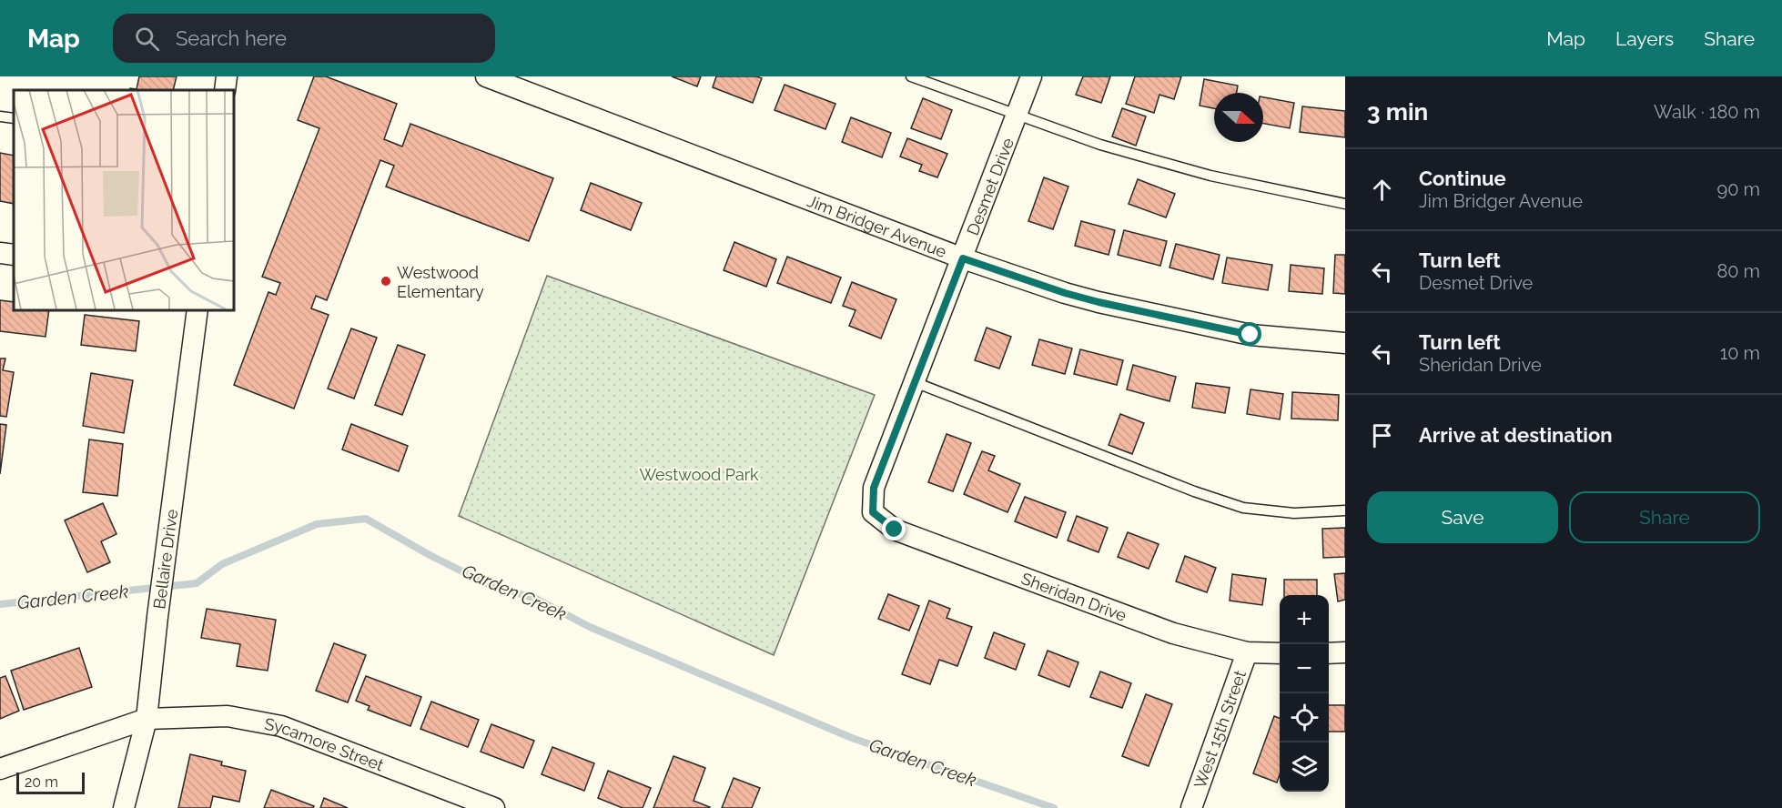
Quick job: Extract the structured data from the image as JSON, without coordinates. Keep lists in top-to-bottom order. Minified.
{"streets":{"street":["Desmet Drive","Jim Bridger Avenue","Bellaire Drive","Sheridan Drive","West 15th Street","Sycamore Street"]},"crossings":[["Desmet Drive","Jim Bridger Avenue"],["Desmet Drive","Sheridan Drive"],["Bellaire Drive","Sycamore Street"],["Sheridan Drive","West 15th Street"]],"water":["Garden Creek"],"parks":["Westwood Park"],"places":["Westwood Elementary"],"scale_bar":"20 m","north":"right","page":{"header":"Map","search":"Search here","nav":["Map","Layers","Share"],"heading":["3 min","Walk · 180 m"],"list":[["Continue","Jim Bridger Avenue","90 m"],["Turn left","Desmet Drive","80 m"],["Turn left","Sheridan Drive","10 m"],"Arrive at destination"],"buttons":["Save","Share"],"map_buttons":["+","−"],"scale":"20 m"}}
